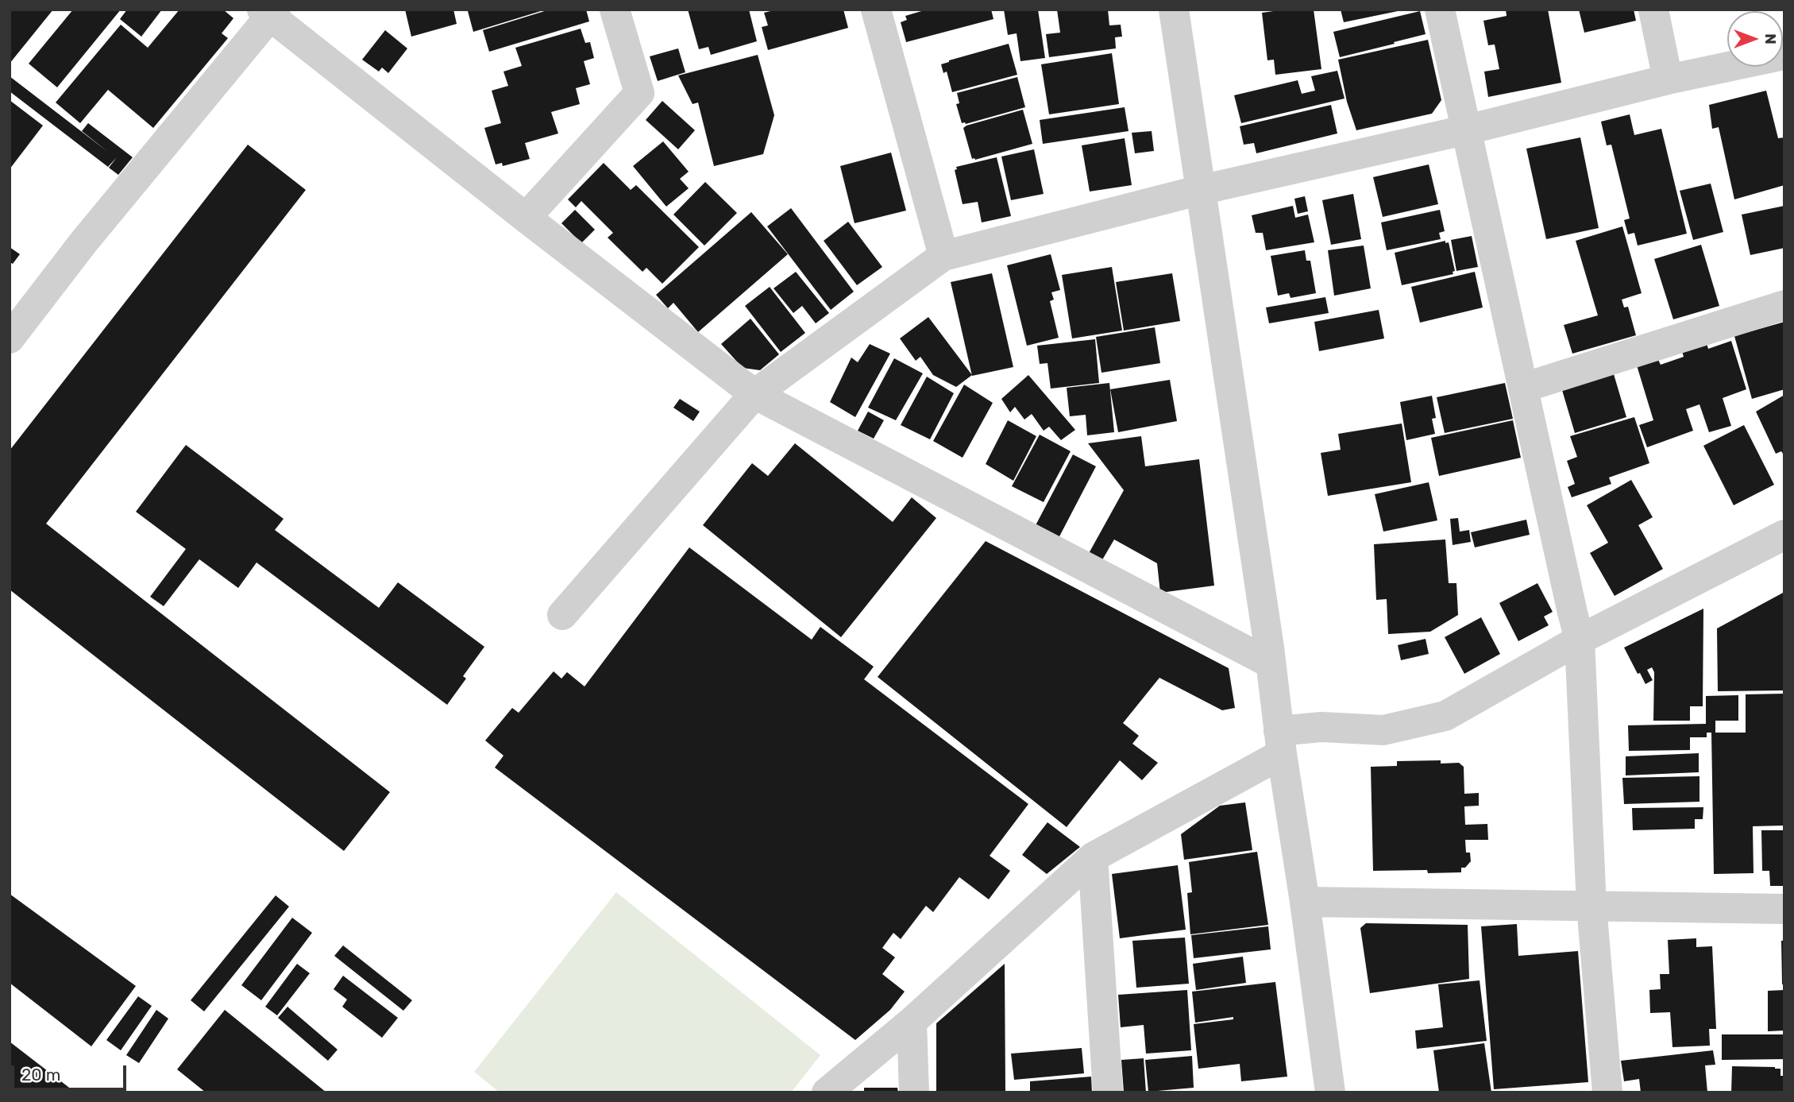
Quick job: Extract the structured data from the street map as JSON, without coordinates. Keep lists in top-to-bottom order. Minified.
{"scale_bar":"20 m","north":"right"}
